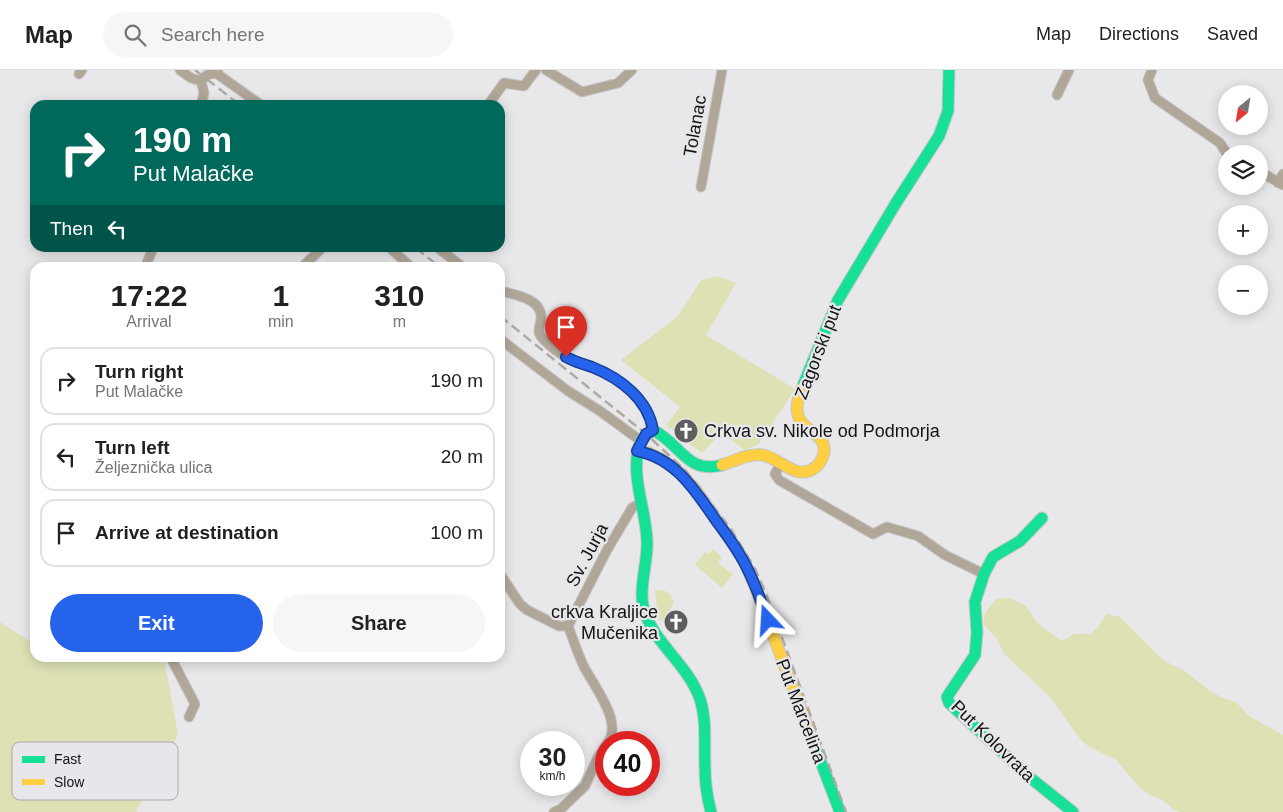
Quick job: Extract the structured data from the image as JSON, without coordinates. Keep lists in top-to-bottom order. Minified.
{"streets":{"main road":["Zagorski put","Put Marcelina","Put Kolovrata"],"street":["Tolanac","Sv. Jurja"]},"places":{"church":["Crkva sv. Nikole od Podmorja","crkva Kraljice Mučenika"]},"legend":["Fast","Slow"],"north":"bottom left","page":{"header":"Map","search":"Search here","nav":["Map","Directions","Saved"],"map_buttons":["+","−"],"turn":["190 m","Put Malačke"],"then":"Then","eta":["17:22","Arrival","1","min","310","m"],"list":[{"name":"Turn right","note":"Put Malačke","value":"190 m"},{"name":"Turn left","note":"Željeznička ulica","value":"20 m"},{"name":"Arrive at destination","value":"100 m"}],"buttons":["Exit","Share"],"speed":"30 km/h","limit":"40"}}
